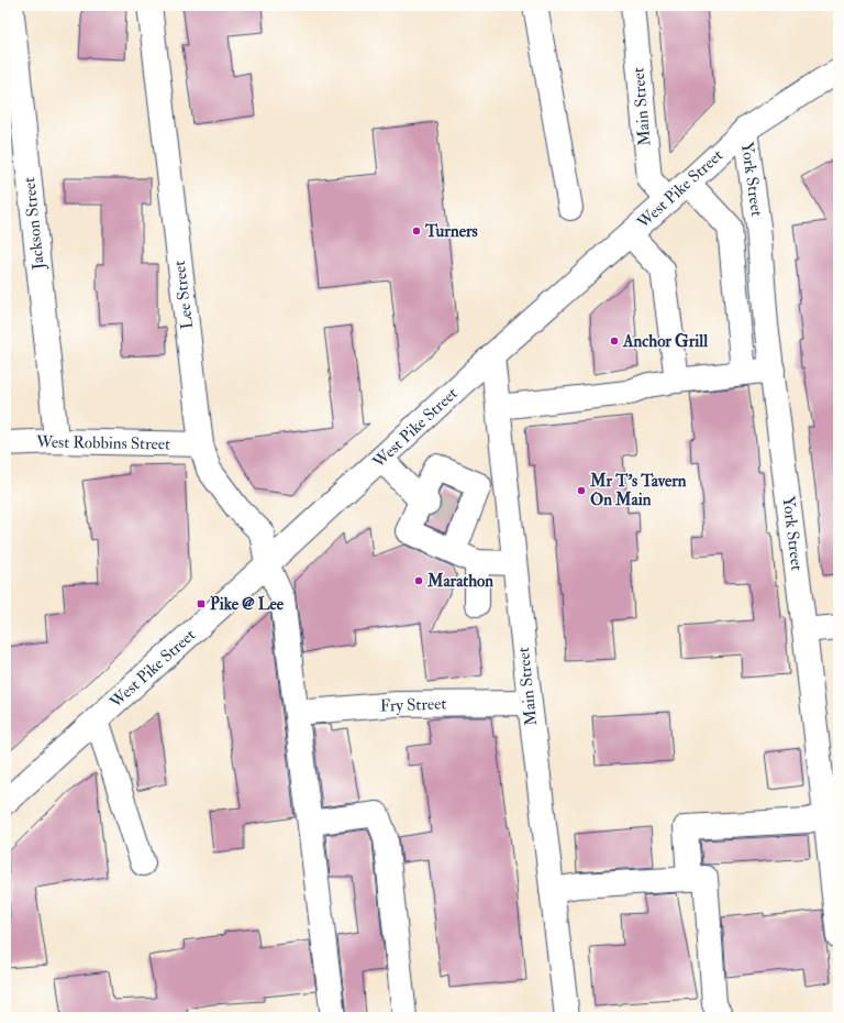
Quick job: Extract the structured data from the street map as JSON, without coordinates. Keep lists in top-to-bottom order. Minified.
{"streets":{"street":["Main Street","York Street","West Pike Street","Jackson Street","Lee Street","West Robbins Street","Fry Street"]},"crossings":[["Main Street","West Pike Street"],["Main Street","Fry Street"],["York Street","West Pike Street"],["West Pike Street","Lee Street"],["Jackson Street","West Robbins Street"],["Lee Street","West Robbins Street"],["Lee Street","Fry Street"]],"places":{"other":["Turners","Anchor Grill","Mr T's Tavern On Main","Marathon"],"transit":["Pike @ Lee"]}}
